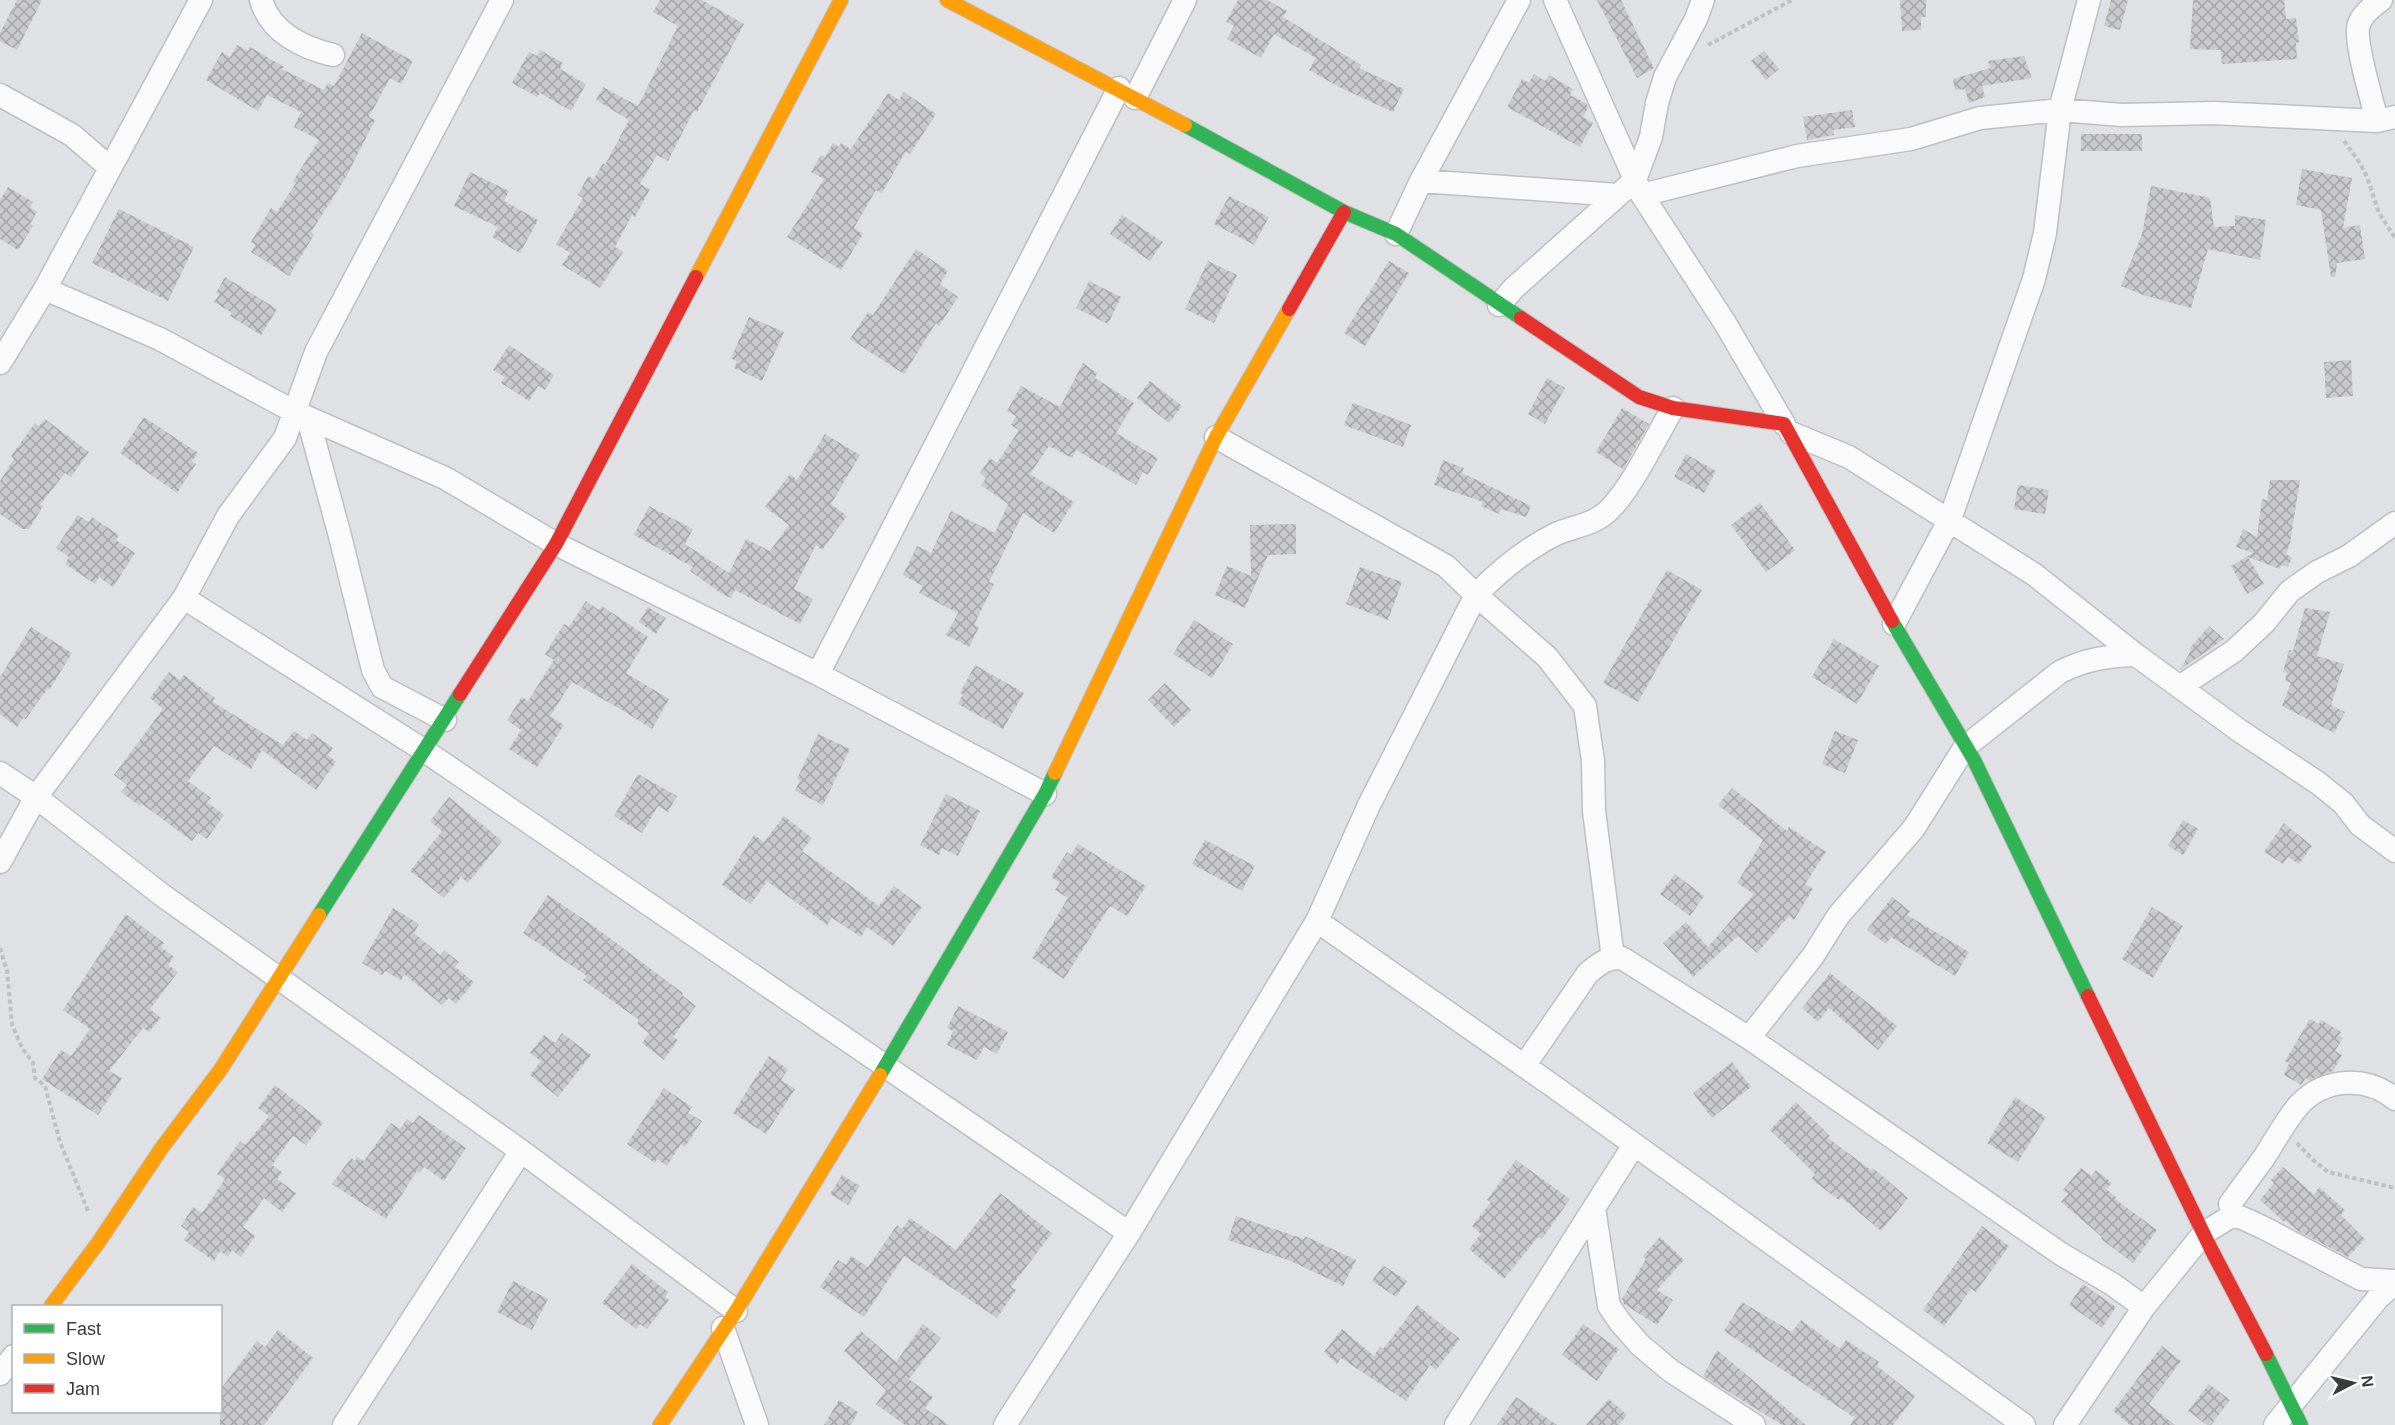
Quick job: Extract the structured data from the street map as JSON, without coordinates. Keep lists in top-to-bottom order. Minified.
{"legend":["Fast","Slow","Jam"],"north":"right"}
